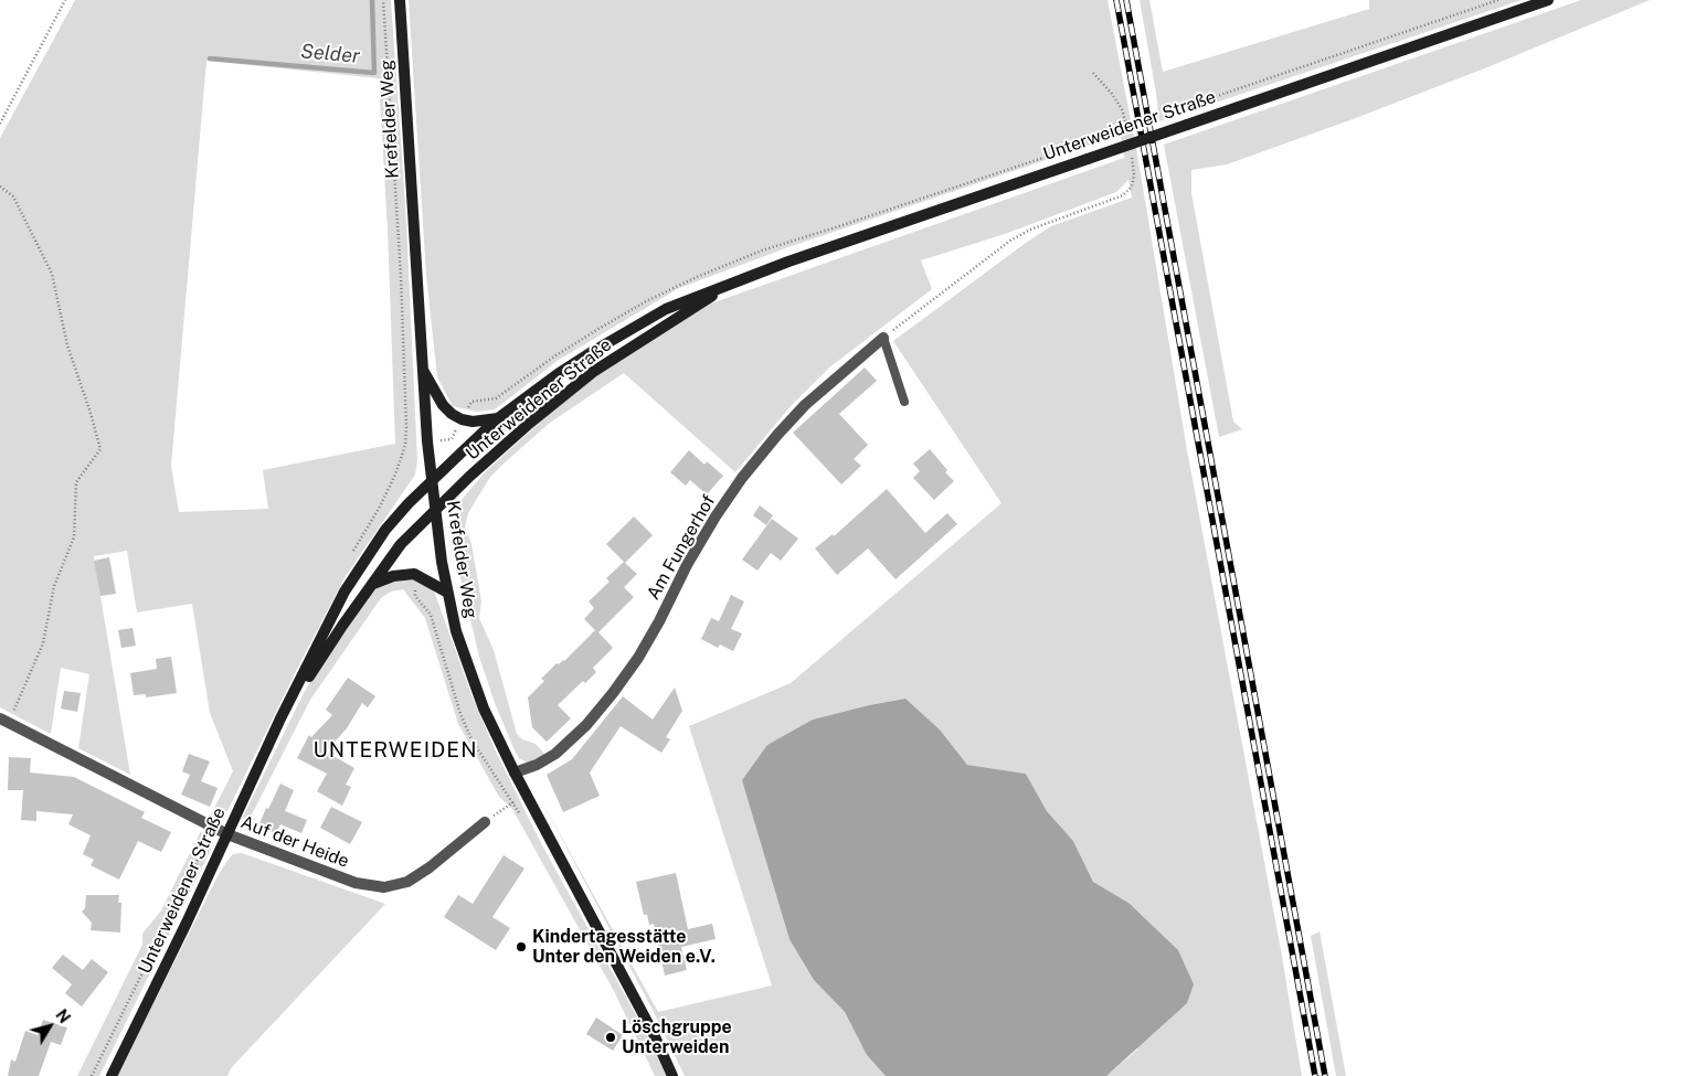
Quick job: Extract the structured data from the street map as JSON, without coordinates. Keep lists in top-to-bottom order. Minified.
{"streets":{"street":["Krefelder Weg","Unterweidener Straße","Am Fungerhof","Auf der Heide"]},"crossings":[["Krefelder Weg","Unterweidener Straße"],["Krefelder Weg","Am Fungerhof"],["Unterweidener Straße","Auf der Heide"]],"districts":["UNTERWEIDEN"],"water":["Selder"],"places":["Kindertagesstätte Unter den Weiden e.V.","Löschgruppe Unterweiden"],"north":"top right"}
